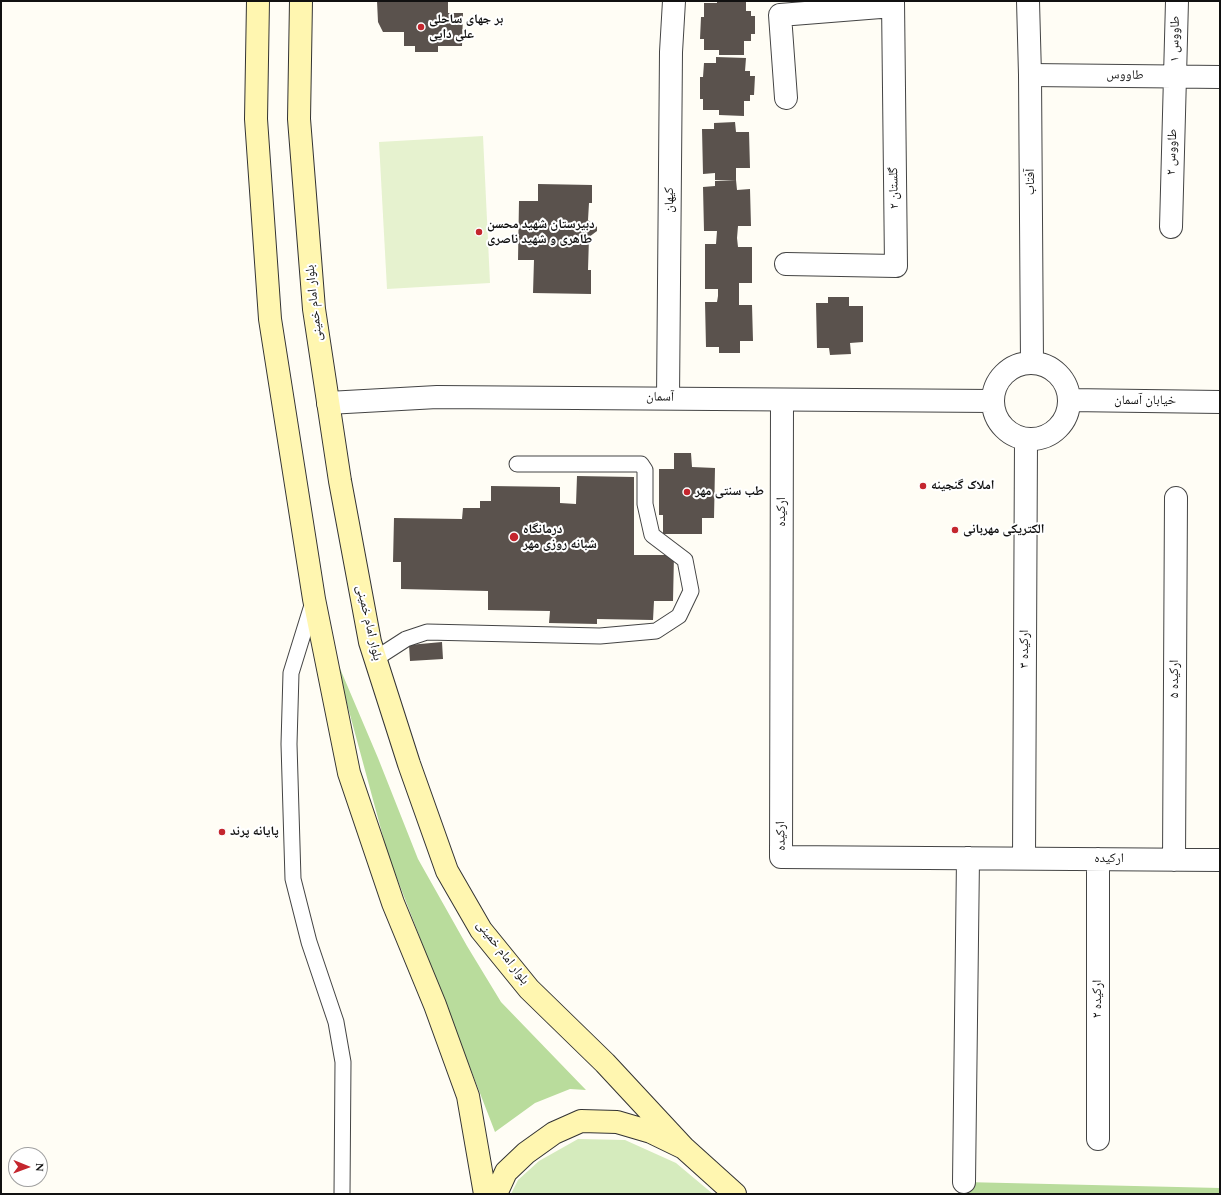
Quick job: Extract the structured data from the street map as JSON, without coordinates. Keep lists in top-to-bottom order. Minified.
{"streets":{"main road":["بلوار امام خمینی"],"street":["طاووس ۱","طاووس","طاووس ۲","آفتاب","گلستان ۲","کیهان","آسمان","خیابان آسمان","ارکیده","ارکیده ۳","ارکیده ۵","ارکیده ۲"]},"crossings":[["طاووس ۱","طاووس"],["طاووس ۱","طاووس ۲"],["طاووس","طاووس ۲"],["طاووس","آفتاب"],["آفتاب","آسمان"],["آفتاب","خیابان آسمان"],["آفتاب","ارکیده ۳"],["کیهان","آسمان"],["بلوار امام خمینی","آسمان"],["آسمان","خیابان آسمان"],["آسمان","ارکیده"],["آسمان","ارکیده ۳"],["خیابان آسمان","ارکیده ۳"],["ارکیده","ارکیده ۳"],["ارکیده","ارکیده ۵"],["ارکیده","ارکیده ۲"]],"places":["بر جهای ساحلی علی دایی","دبیرستان شهید محسن طاهری و شهید ناصری","املاک گنجینه","طب سنتی مهر","الکتریکی مهربانی","درمانگاه شبانه روزی مهر","پایانه پرند"],"north":"right"}
